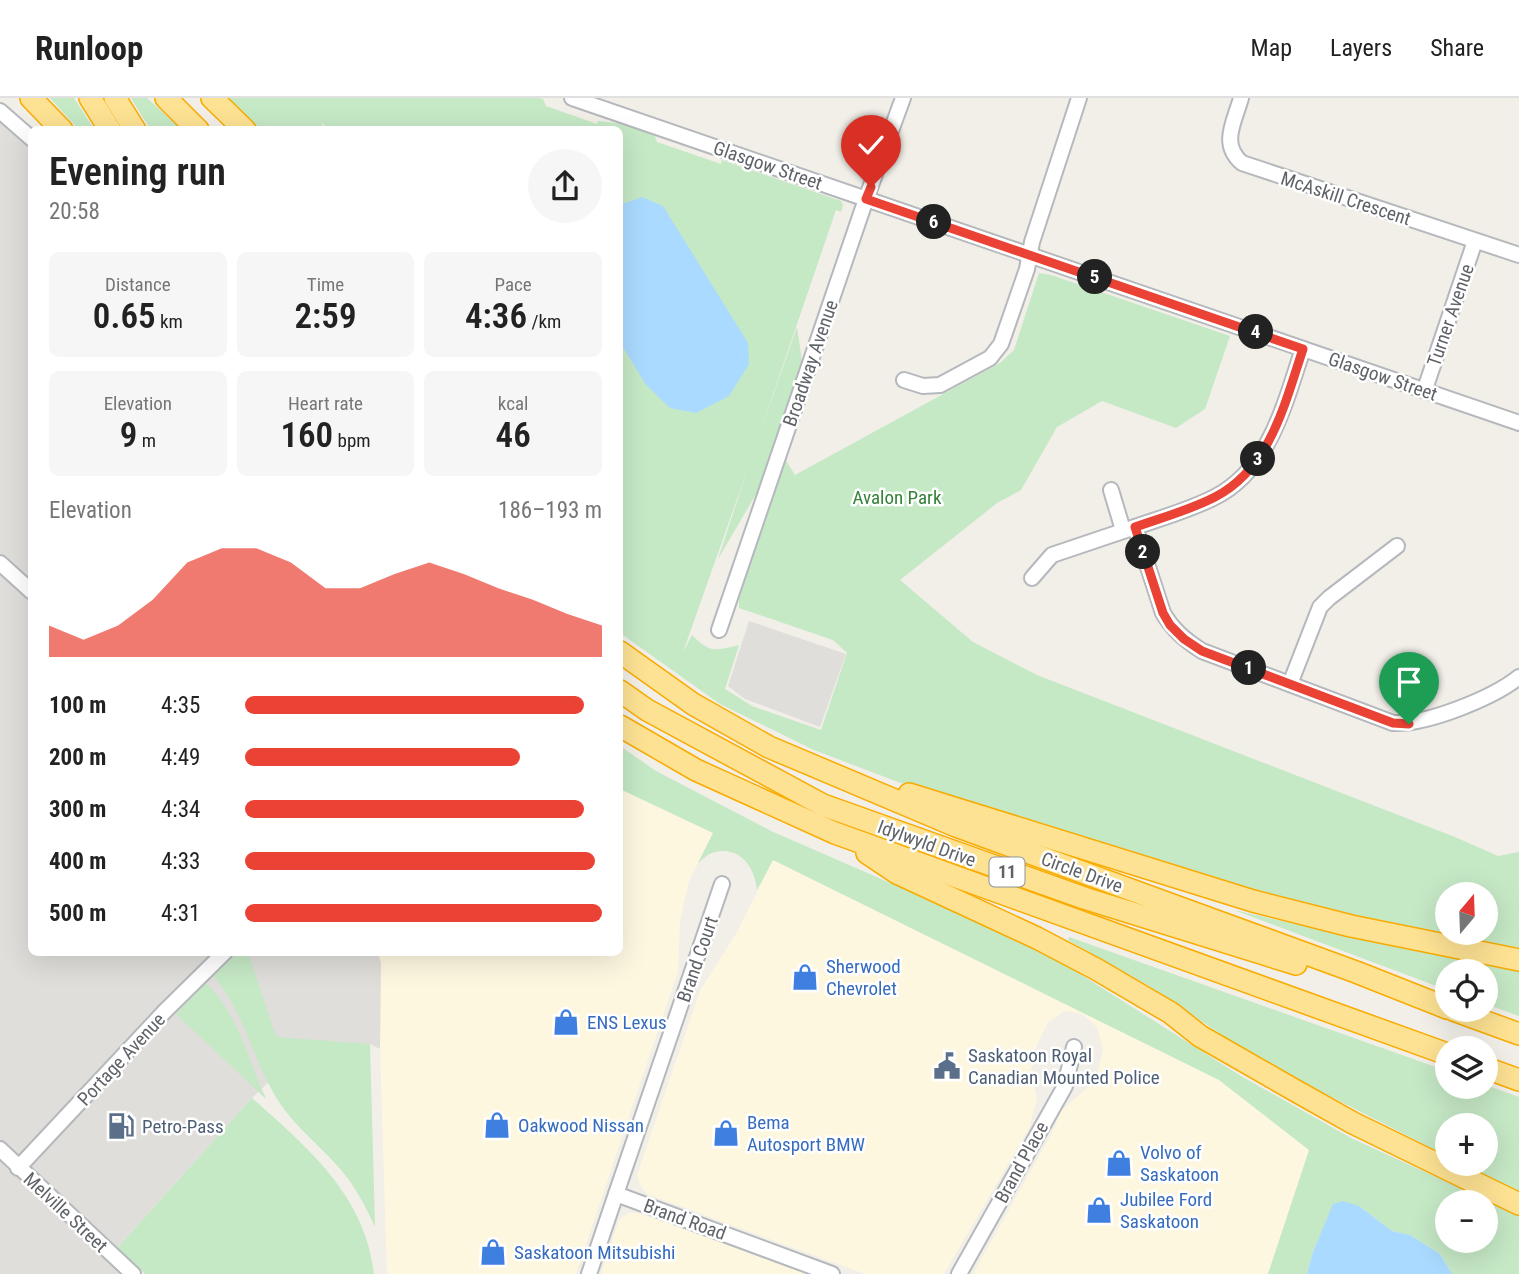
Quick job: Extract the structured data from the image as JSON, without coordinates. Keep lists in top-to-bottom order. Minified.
{"streets":{"highway":["Idylwyld Drive","11","Circle Drive"],"street":["Glasgow Street","McAskill Crescent","Turner Avenue","Broadway Avenue","Brand Court","Portage Avenue","Brand Place","Melville Street","Brand Road"]},"crossings":[["Glasgow Street","Turner Avenue"],["Glasgow Street","Broadway Avenue"],["McAskill Crescent","Turner Avenue"],["Idylwyld Drive","Circle Drive"],["Brand Court","Brand Road"],["Portage Avenue","Melville Street"]],"parks":["Avalon Park"],"places":{"shop":["Sherwood Chevrolet","ENS Lexus","Oakwood Nissan","Bema Autosport BMW","Volvo of Saskatoon","Jubilee Ford Saskatoon","Saskatoon Mitsubishi"],"public building":["Saskatoon Royal Canadian Mounted Police"],"fuel station":["Petro-Pass"]},"north":"top","page":{"header":"Runloop","nav":["Map","Layers","Share"],"heading":["Evening run","20:58"],"pins":["6","5","4","3","2","1"],"stats":[["Distance","0.65 km"],["Time","2:59"],["Pace","4:36 /km"],["Elevation","9 m"],["Heart rate","160 bpm"],["kcal","46"]],"chart":["Elevation","186–193 m"],"list":[{"name":"100 m","note":"4:35"},{"name":"200 m","note":"4:49"},{"name":"300 m","note":"4:34"},{"name":"400 m","note":"4:33"},{"name":"500 m","note":"4:31"}],"map_buttons":["+","−"]}}
